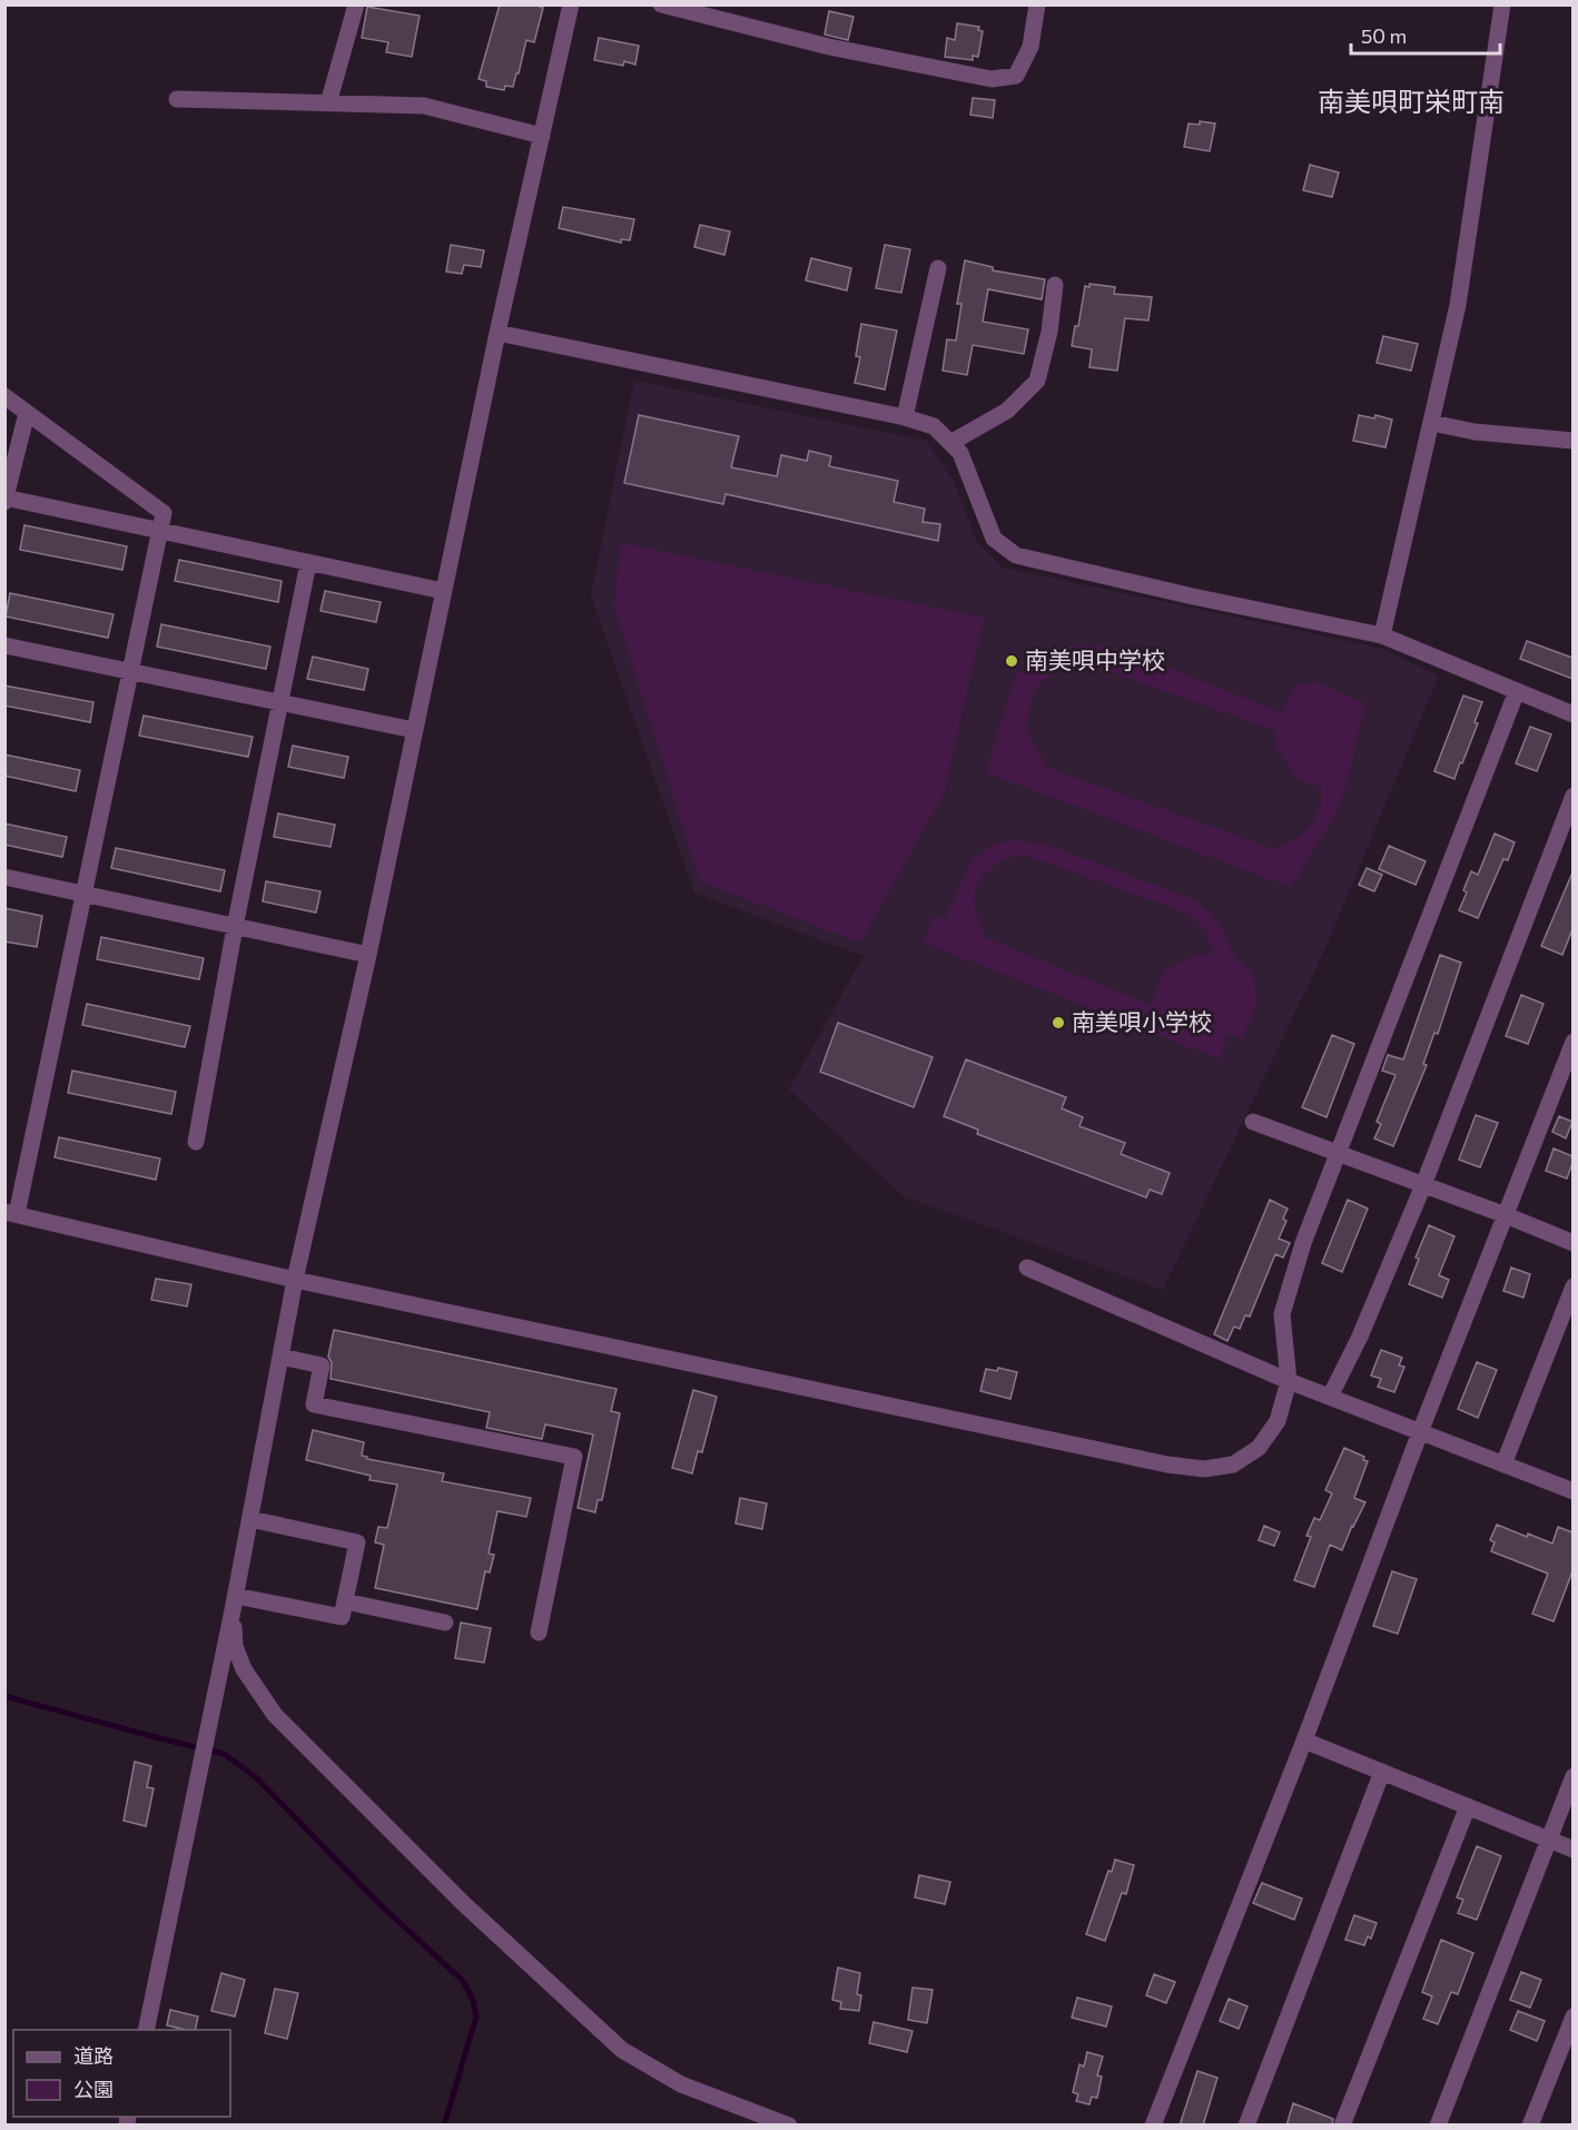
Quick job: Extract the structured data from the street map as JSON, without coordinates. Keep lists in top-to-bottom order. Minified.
{"districts":["南美唄町栄町南"],"places":["南美唄中学校","南美唄小学校"],"legend":["道路","公園"],"scale_bar":"50 m"}
